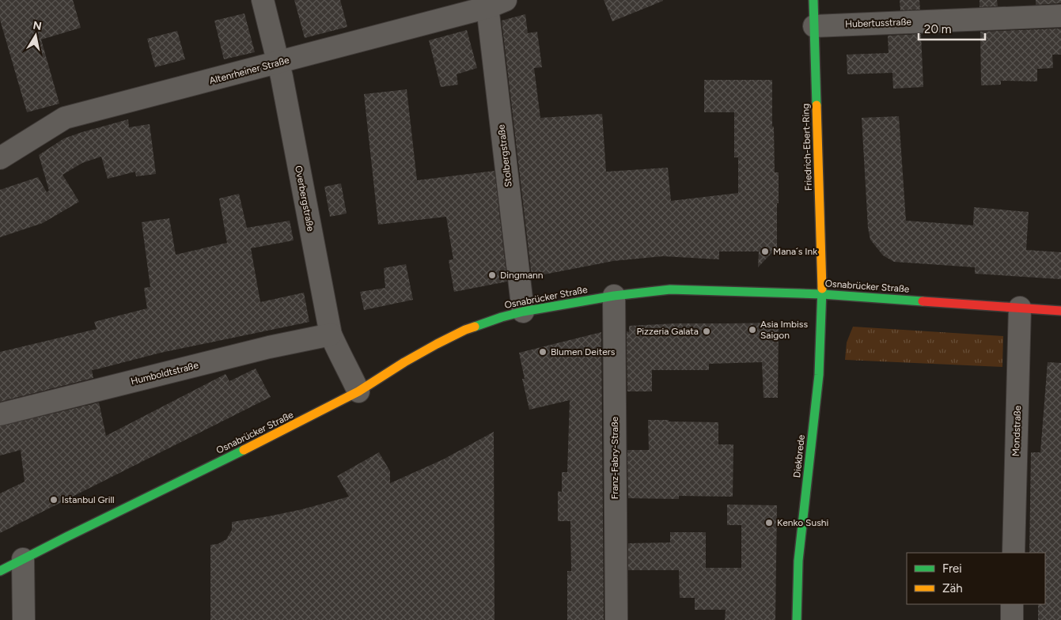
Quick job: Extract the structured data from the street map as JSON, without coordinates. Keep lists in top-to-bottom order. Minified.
{"streets":{"main road":["Friedrich-Ebert-Ring","Osnabrücker Straße","Diekbrede"],"street":["Hubertusstraße","Altenrheiner Straße","Stolbergstraße","Overbergstraße","Humboldtstraße","Mondstraße","Franz-Fabry-Straße"]},"crossings":[["Hubertusstraße","Friedrich-Ebert-Ring"],["Altenrheiner Straße","Stolbergstraße"],["Altenrheiner Straße","Overbergstraße"],["Friedrich-Ebert-Ring","Osnabrücker Straße"],["Friedrich-Ebert-Ring","Diekbrede"],["Stolbergstraße","Osnabrücker Straße"],["Overbergstraße","Osnabrücker Straße"],["Overbergstraße","Humboldtstraße"],["Osnabrücker Straße","Mondstraße"],["Osnabrücker Straße","Diekbrede"],["Osnabrücker Straße","Franz-Fabry-Straße"]],"places":["Mana´s Ink","Dingmann","Asia Imbiss Saigon","Pizzeria Galata","Blumen Deiters","Istanbul Grill","Kenko Sushi"],"legend":["Frei","Zäh"],"scale_bar":"20 m","north":"top"}
